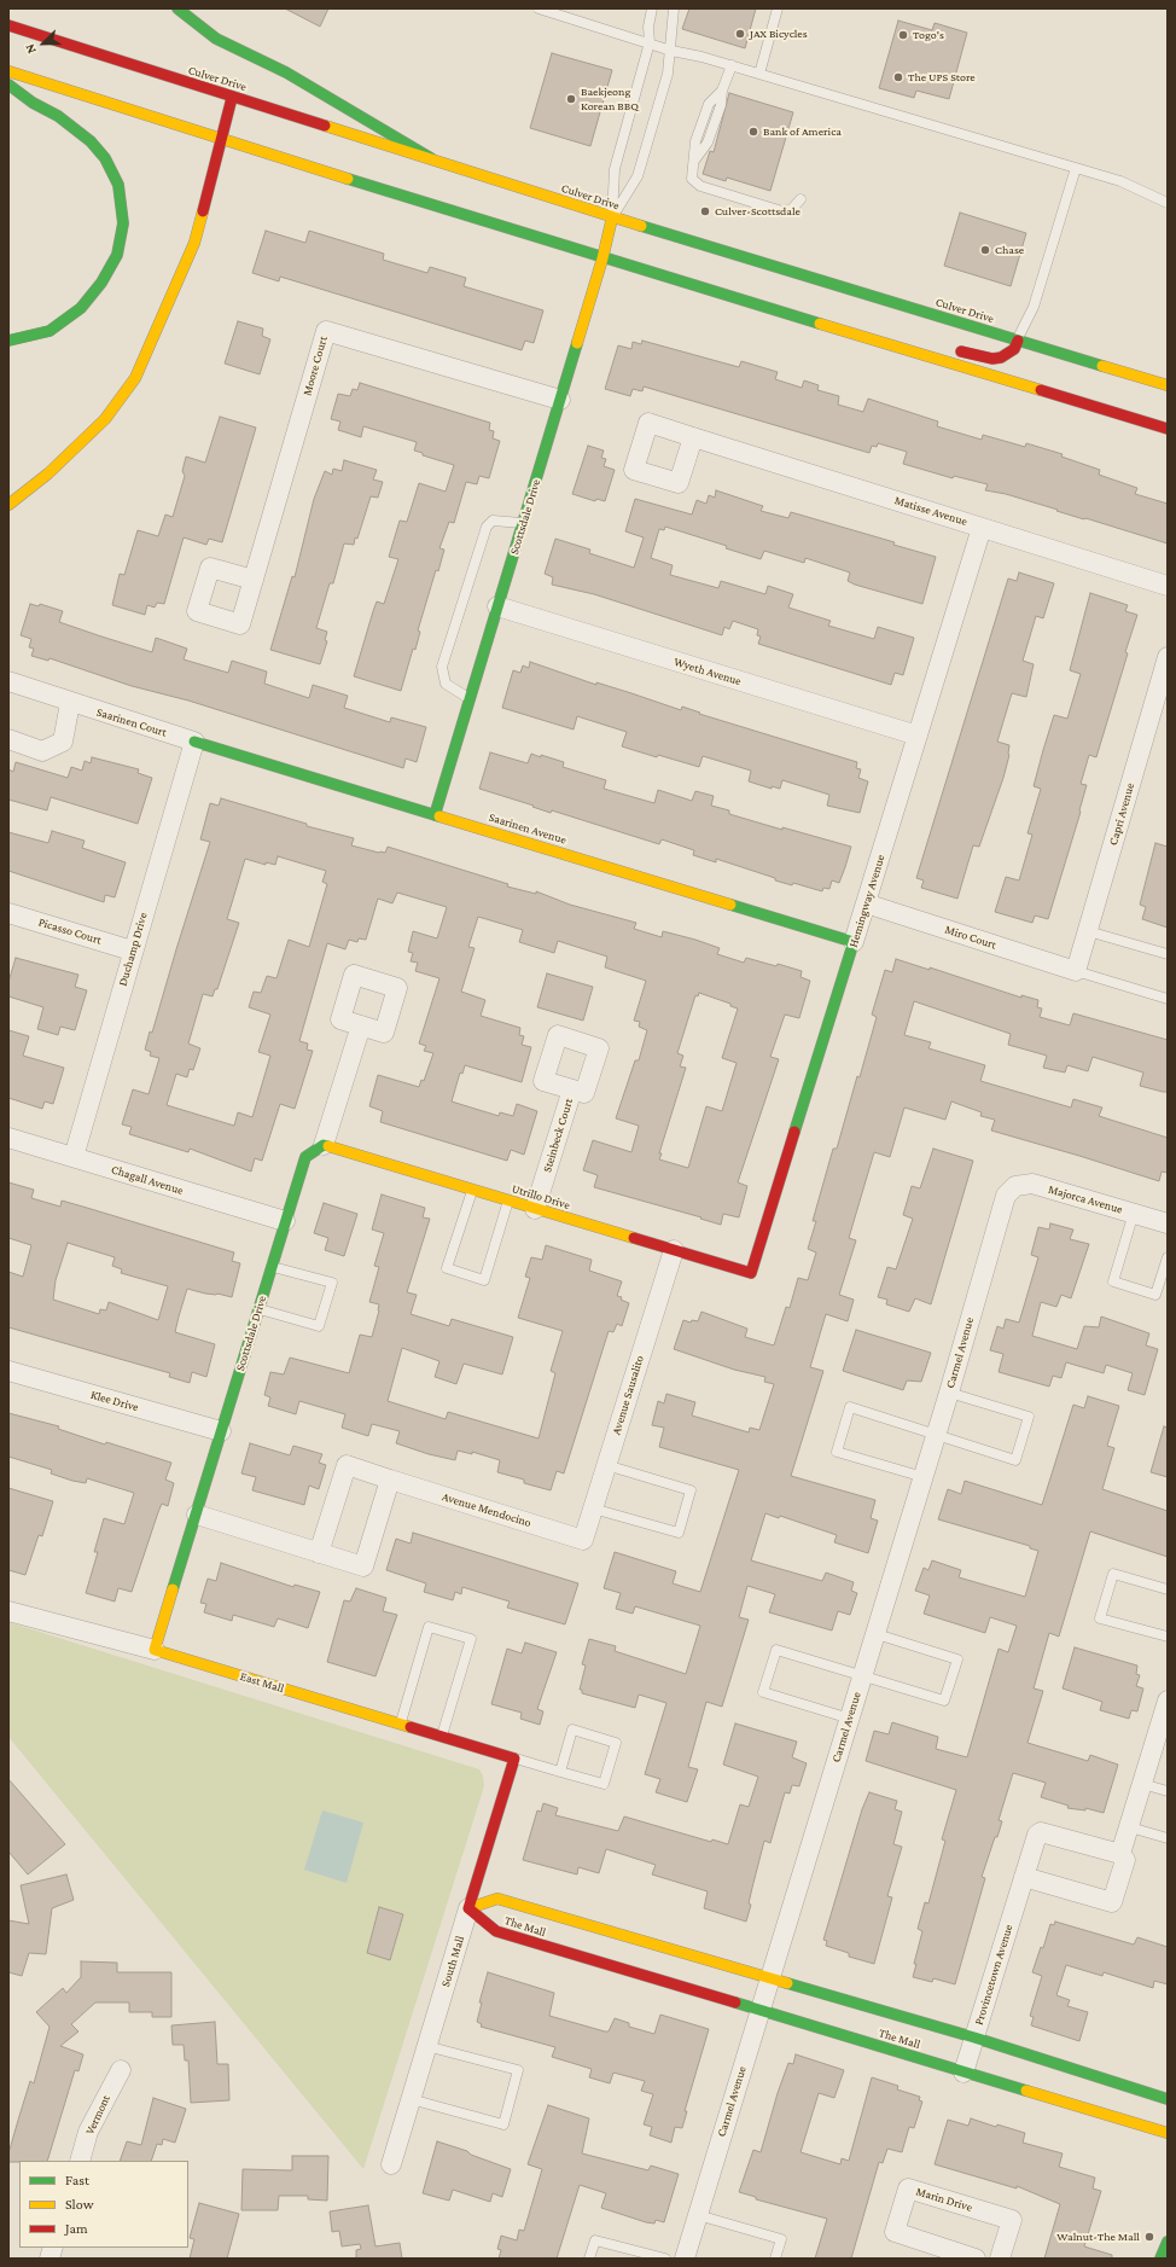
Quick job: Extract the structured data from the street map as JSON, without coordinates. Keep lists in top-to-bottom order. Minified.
{"streets":{"main road":["Culver Drive","Scottsdale Drive","Saarinen Avenue","Hemingway Avenue","Utrillo Drive","East Mall","The Mall","South Mall"],"street":["Moore Court","Matisse Avenue","Wyeth Avenue","Saarinen Court","Capri Avenue","Picasso Court","Miro Court","Duchamp Drive","Steinbeck Court","Chagall Avenue","Majorca Avenue","Carmel Avenue","Avenue Sausalito","Klee Drive","Avenue Mendocino","Provincetown Avenue","Vermont","Marin Drive"]},"crossings":[["Culver Drive","Scottsdale Drive"],["Moore Court","Scottsdale Drive"],["Matisse Avenue","Hemingway Avenue"],["Scottsdale Drive","Wyeth Avenue"],["Scottsdale Drive","Saarinen Avenue"],["Scottsdale Drive","Chagall Avenue"],["Scottsdale Drive","Utrillo Drive"],["Scottsdale Drive","Klee Drive"],["Scottsdale Drive","East Mall"],["Wyeth Avenue","Hemingway Avenue"],["Saarinen Court","Saarinen Avenue"],["Saarinen Court","Duchamp Drive"],["Capri Avenue","Miro Court"],["Saarinen Avenue","Hemingway Avenue"],["Saarinen Avenue","Duchamp Drive"],["Hemingway Avenue","Miro Court"],["Hemingway Avenue","Utrillo Drive"],["Picasso Court","Duchamp Drive"],["Duchamp Drive","Chagall Avenue"],["Steinbeck Court","Utrillo Drive"],["Utrillo Drive","Avenue Sausalito"],["Majorca Avenue","Carmel Avenue"],["Carmel Avenue","The Mall"],["Avenue Sausalito","Avenue Mendocino"],["East Mall","South Mall"],["The Mall","South Mall"],["The Mall","Provincetown Avenue"]],"places":["JAX Bicycles","Togo's","The UPS Store","Baekjeong Korean BBQ","Bank of America","Culver-Scottsdale","Chase","Walnut-The Mall"],"legend":["Fast","Slow","Jam"],"north":"bottom left"}
